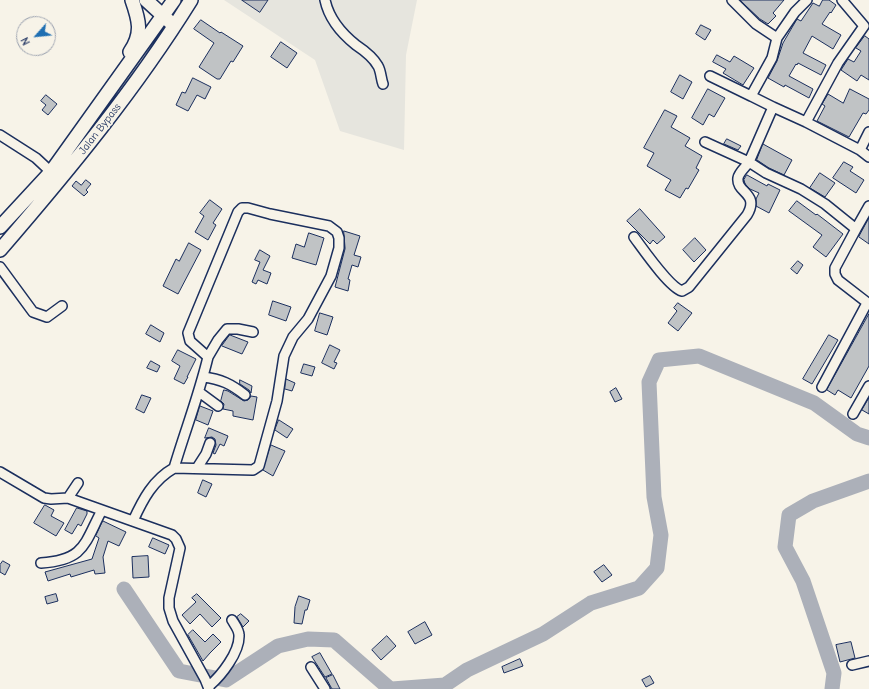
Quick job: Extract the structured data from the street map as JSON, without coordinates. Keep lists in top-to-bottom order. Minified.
{"streets":{"highway":["Jalan Bypass"]},"north":"bottom left"}
